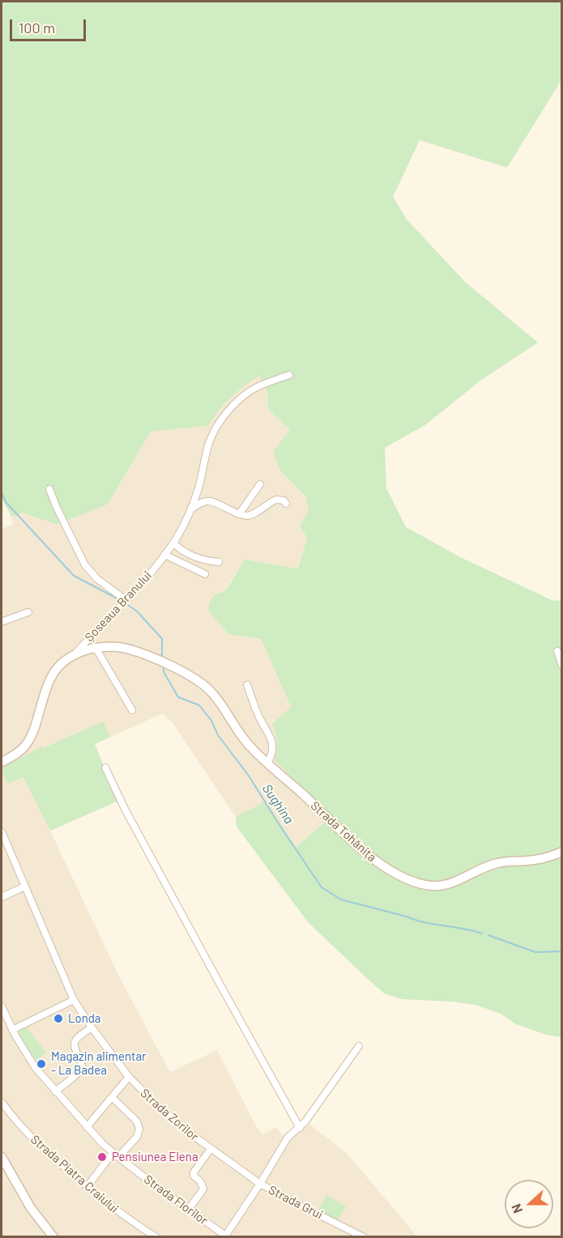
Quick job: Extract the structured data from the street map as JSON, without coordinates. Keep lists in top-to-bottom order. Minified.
{"streets":{"main road":["Șoseaua Branului","Strada Tohănița"],"street":["Strada Zorilor","Strada Piatra Craiului","Strada Florilor","Strada Grui"]},"crossings":[["Șoseaua Branului","Strada Tohănița"],["Strada Zorilor","Strada Grui"],["Strada Florilor","Strada Grui"]],"water":["Sughina"],"places":["Londa","Magazin alimentar - La Badea","Pensiunea Elena"],"scale_bar":"100 m","north":"left"}
